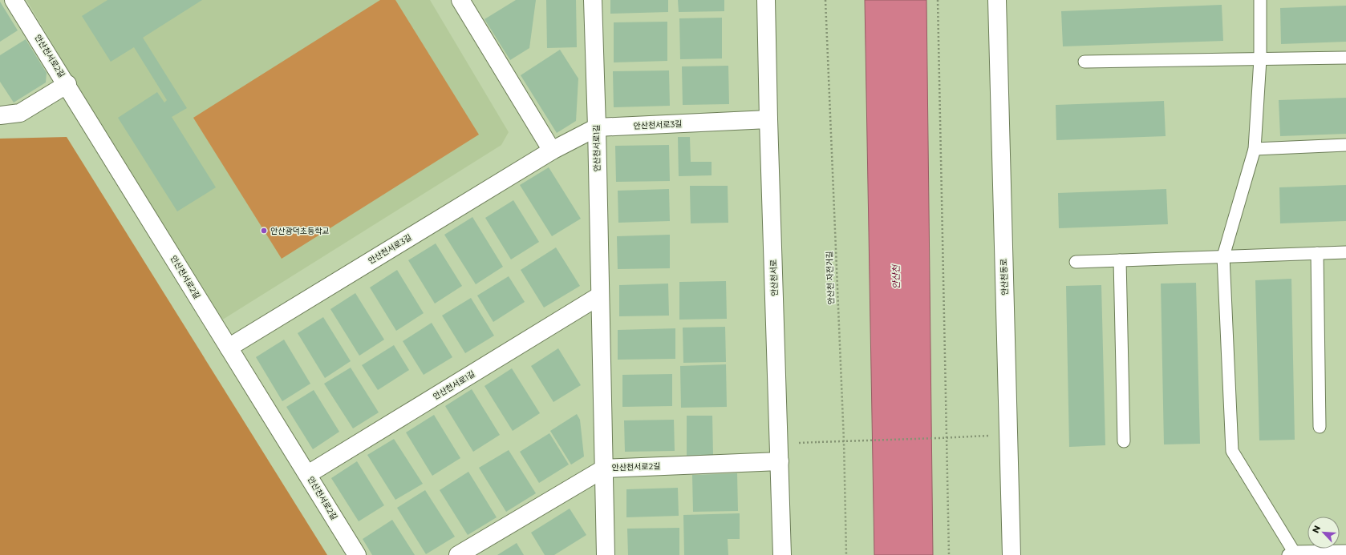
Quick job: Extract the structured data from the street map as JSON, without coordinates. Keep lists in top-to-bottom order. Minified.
{"streets":{"street":["안산천서로2길","안산천서로3길","안산천서로1길","안산천동로","안산천서로"],"path":["안산천 자전거길"]},"crossings":[["안산천서로2길","안산천서로3길"],["안산천서로2길","안산천서로1길"],["안산천서로2길","안산천서로"],["안산천서로3길","안산천서로1길"],["안산천서로3길","안산천서로"]],"water":["안산천"],"places":["안산광덕초등학교"],"north":"top left"}
